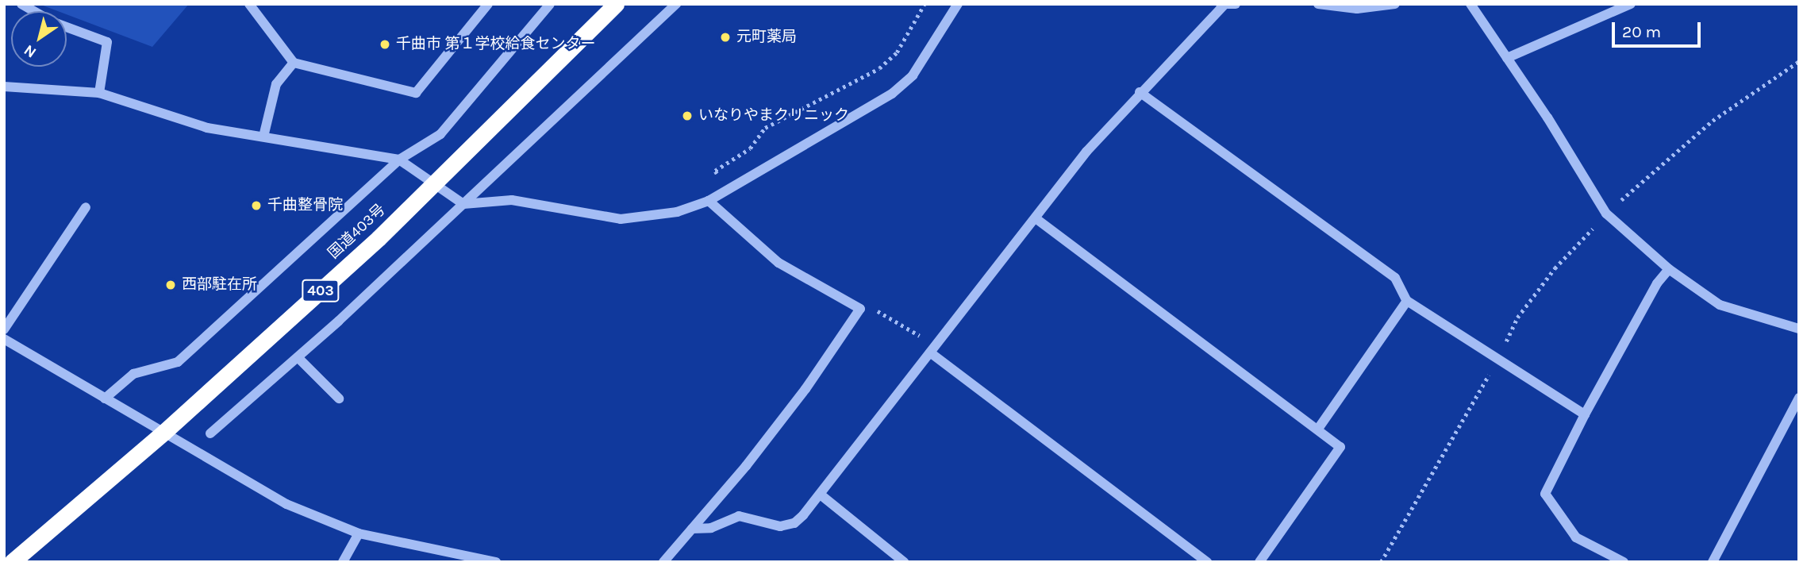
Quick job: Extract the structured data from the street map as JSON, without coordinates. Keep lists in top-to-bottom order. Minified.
{"streets":{"highway":["国道403号","403"]},"places":["元町薬局","千曲市 第１学校給食センター","いなりやまクリニック","千曲整骨院","西部駐在所"],"scale_bar":"20 m","north":"bottom left"}
